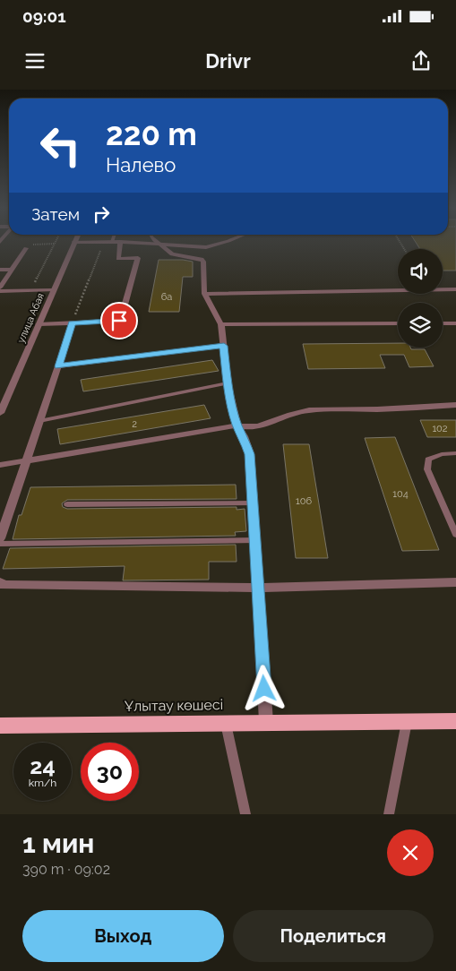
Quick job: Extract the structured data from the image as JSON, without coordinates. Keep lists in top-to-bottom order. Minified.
{"streets":{"main road":["Ұлытау көшесі"],"street":["улица Абая"]},"house_numbers":["6а","2","102","104","106"],"page":{"status":"09:01","header":"Drivr","turn":["220 m","Налево"],"then":"Затем","speed":"24 km/h","limit":"30","heading":["1 мин","390 m · 09:02"],"buttons":["Выход","Поделиться"]}}
